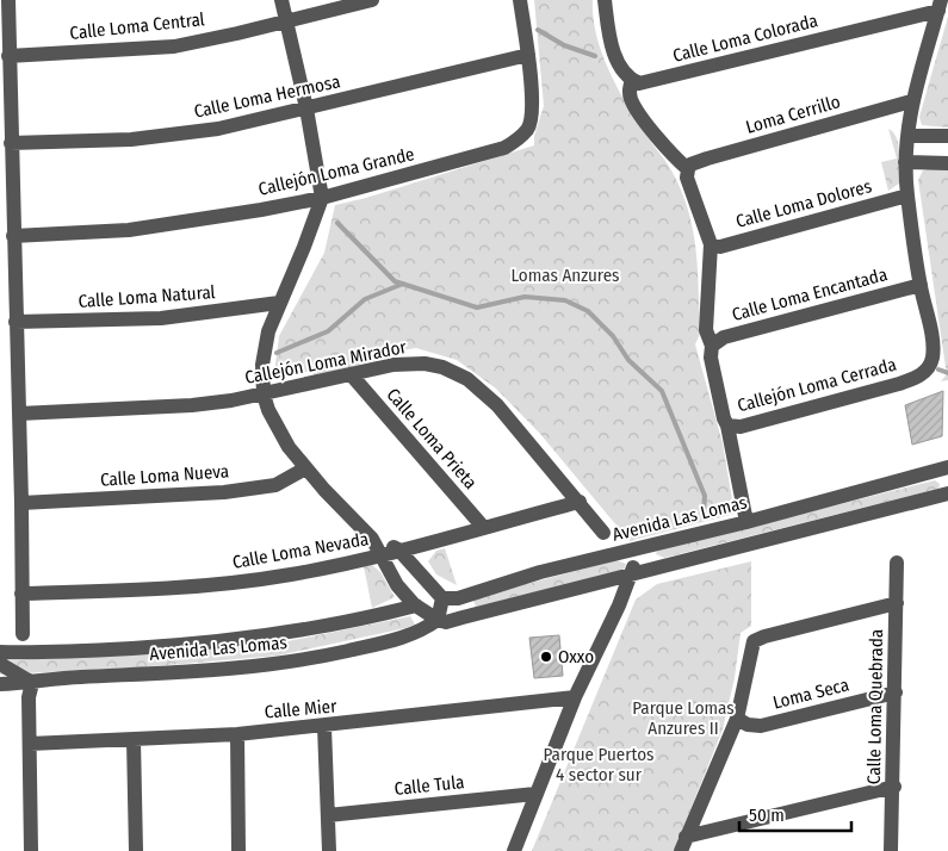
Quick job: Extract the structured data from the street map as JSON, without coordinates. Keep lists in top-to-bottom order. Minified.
{"streets":{"street":["Calle Loma Central","Calle Loma Colorada","Calle Loma Hermosa","Loma Cerrillo","Callejón Loma Grande","Calle Loma Dolores","Calle Loma Encantada","Calle Loma Natural","Callejón Loma Mirador","Callejón Loma Cerrada","Calle Loma Prieta","Calle Loma Nueva","Avenida Las Lomas","Calle Loma Nevada","Loma Seca","Calle Loma Quebrada","Calle Mier","Calle Tula"]},"crossings":[["Calle Loma Colorada","Callejón Loma Cerrada"],["Calle Loma Hermosa","Callejón Loma Grande"],["Loma Cerrillo","Callejón Loma Cerrada"],["Calle Loma Dolores","Callejón Loma Cerrada"],["Calle Loma Encantada","Callejón Loma Cerrada"],["Callejón Loma Mirador","Calle Loma Prieta"],["Callejón Loma Mirador","Calle Loma Nevada"],["Callejón Loma Cerrada","Avenida Las Lomas"],["Calle Loma Prieta","Calle Loma Nevada"],["Loma Seca","Calle Loma Quebrada"]],"parks":["Lomas Anzures","Parque Lomas Anzures II","Parque Puertos 4 sector sur"],"places":["Oxxo"],"scale_bar":"50 m"}
